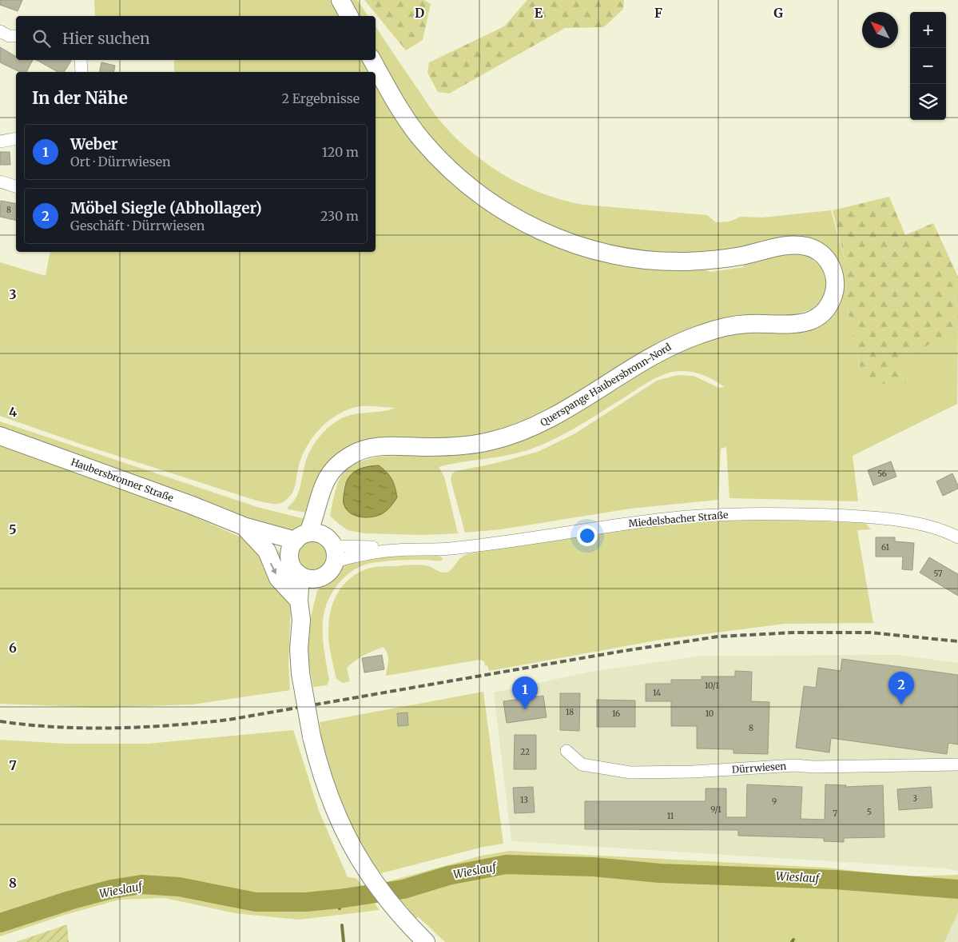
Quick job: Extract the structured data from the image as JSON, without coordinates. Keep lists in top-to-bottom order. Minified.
{"streets":{"main road":["Querspange Haubersbronn-Nord","Haubersbronner Straße"],"street":["Miedelsbacher Straße","Dürrwiesen"]},"crossings":[["Querspange Haubersbronn-Nord","Haubersbronner Straße"]],"water":["Wieslauf"],"house_numbers":["8","56","61","57","10/1","14","18","16","10","8","22","3","13","9","9/1","5","7","11"],"north":"top left","page":{"map_buttons":["+","−"],"search":"Hier suchen","heading":["In der Nähe","2 Ergebnisse"],"list":[{"mark":"1","name":"Weber","note":"Ort · Dürrwiesen","value":"120 m"},{"mark":"2","name":"Möbel Siegle (Abhollager)","note":"Geschäft · Dürrwiesen","value":"230 m"}],"pins":["2","1"]},"grid":{"columns":["D","E","F","G"],"rows":["3","4","5","6","7","8"]}}
